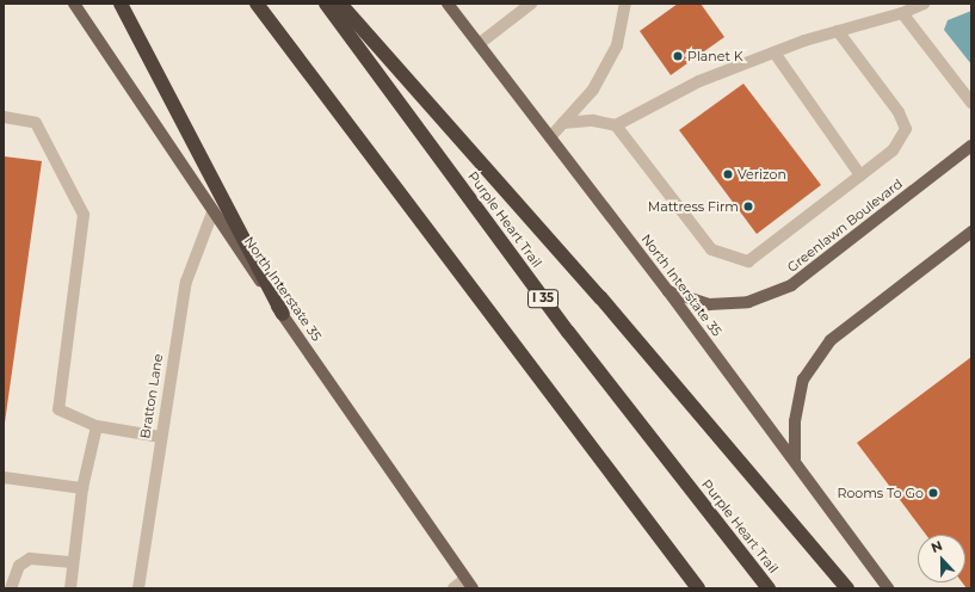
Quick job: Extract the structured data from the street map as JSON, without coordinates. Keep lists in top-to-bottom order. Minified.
{"streets":{"highway":["Purple Heart Trail","I 35"],"main road":["Greenlawn Boulevard","North Interstate 35"],"street":["Bratton Lane"]},"crossings":[["Greenlawn Boulevard","North Interstate 35"],["North Interstate 35","Bratton Lane"]],"places":["Planet K","Verizon","Mattress Firm","Rooms To Go"],"north":"top"}
